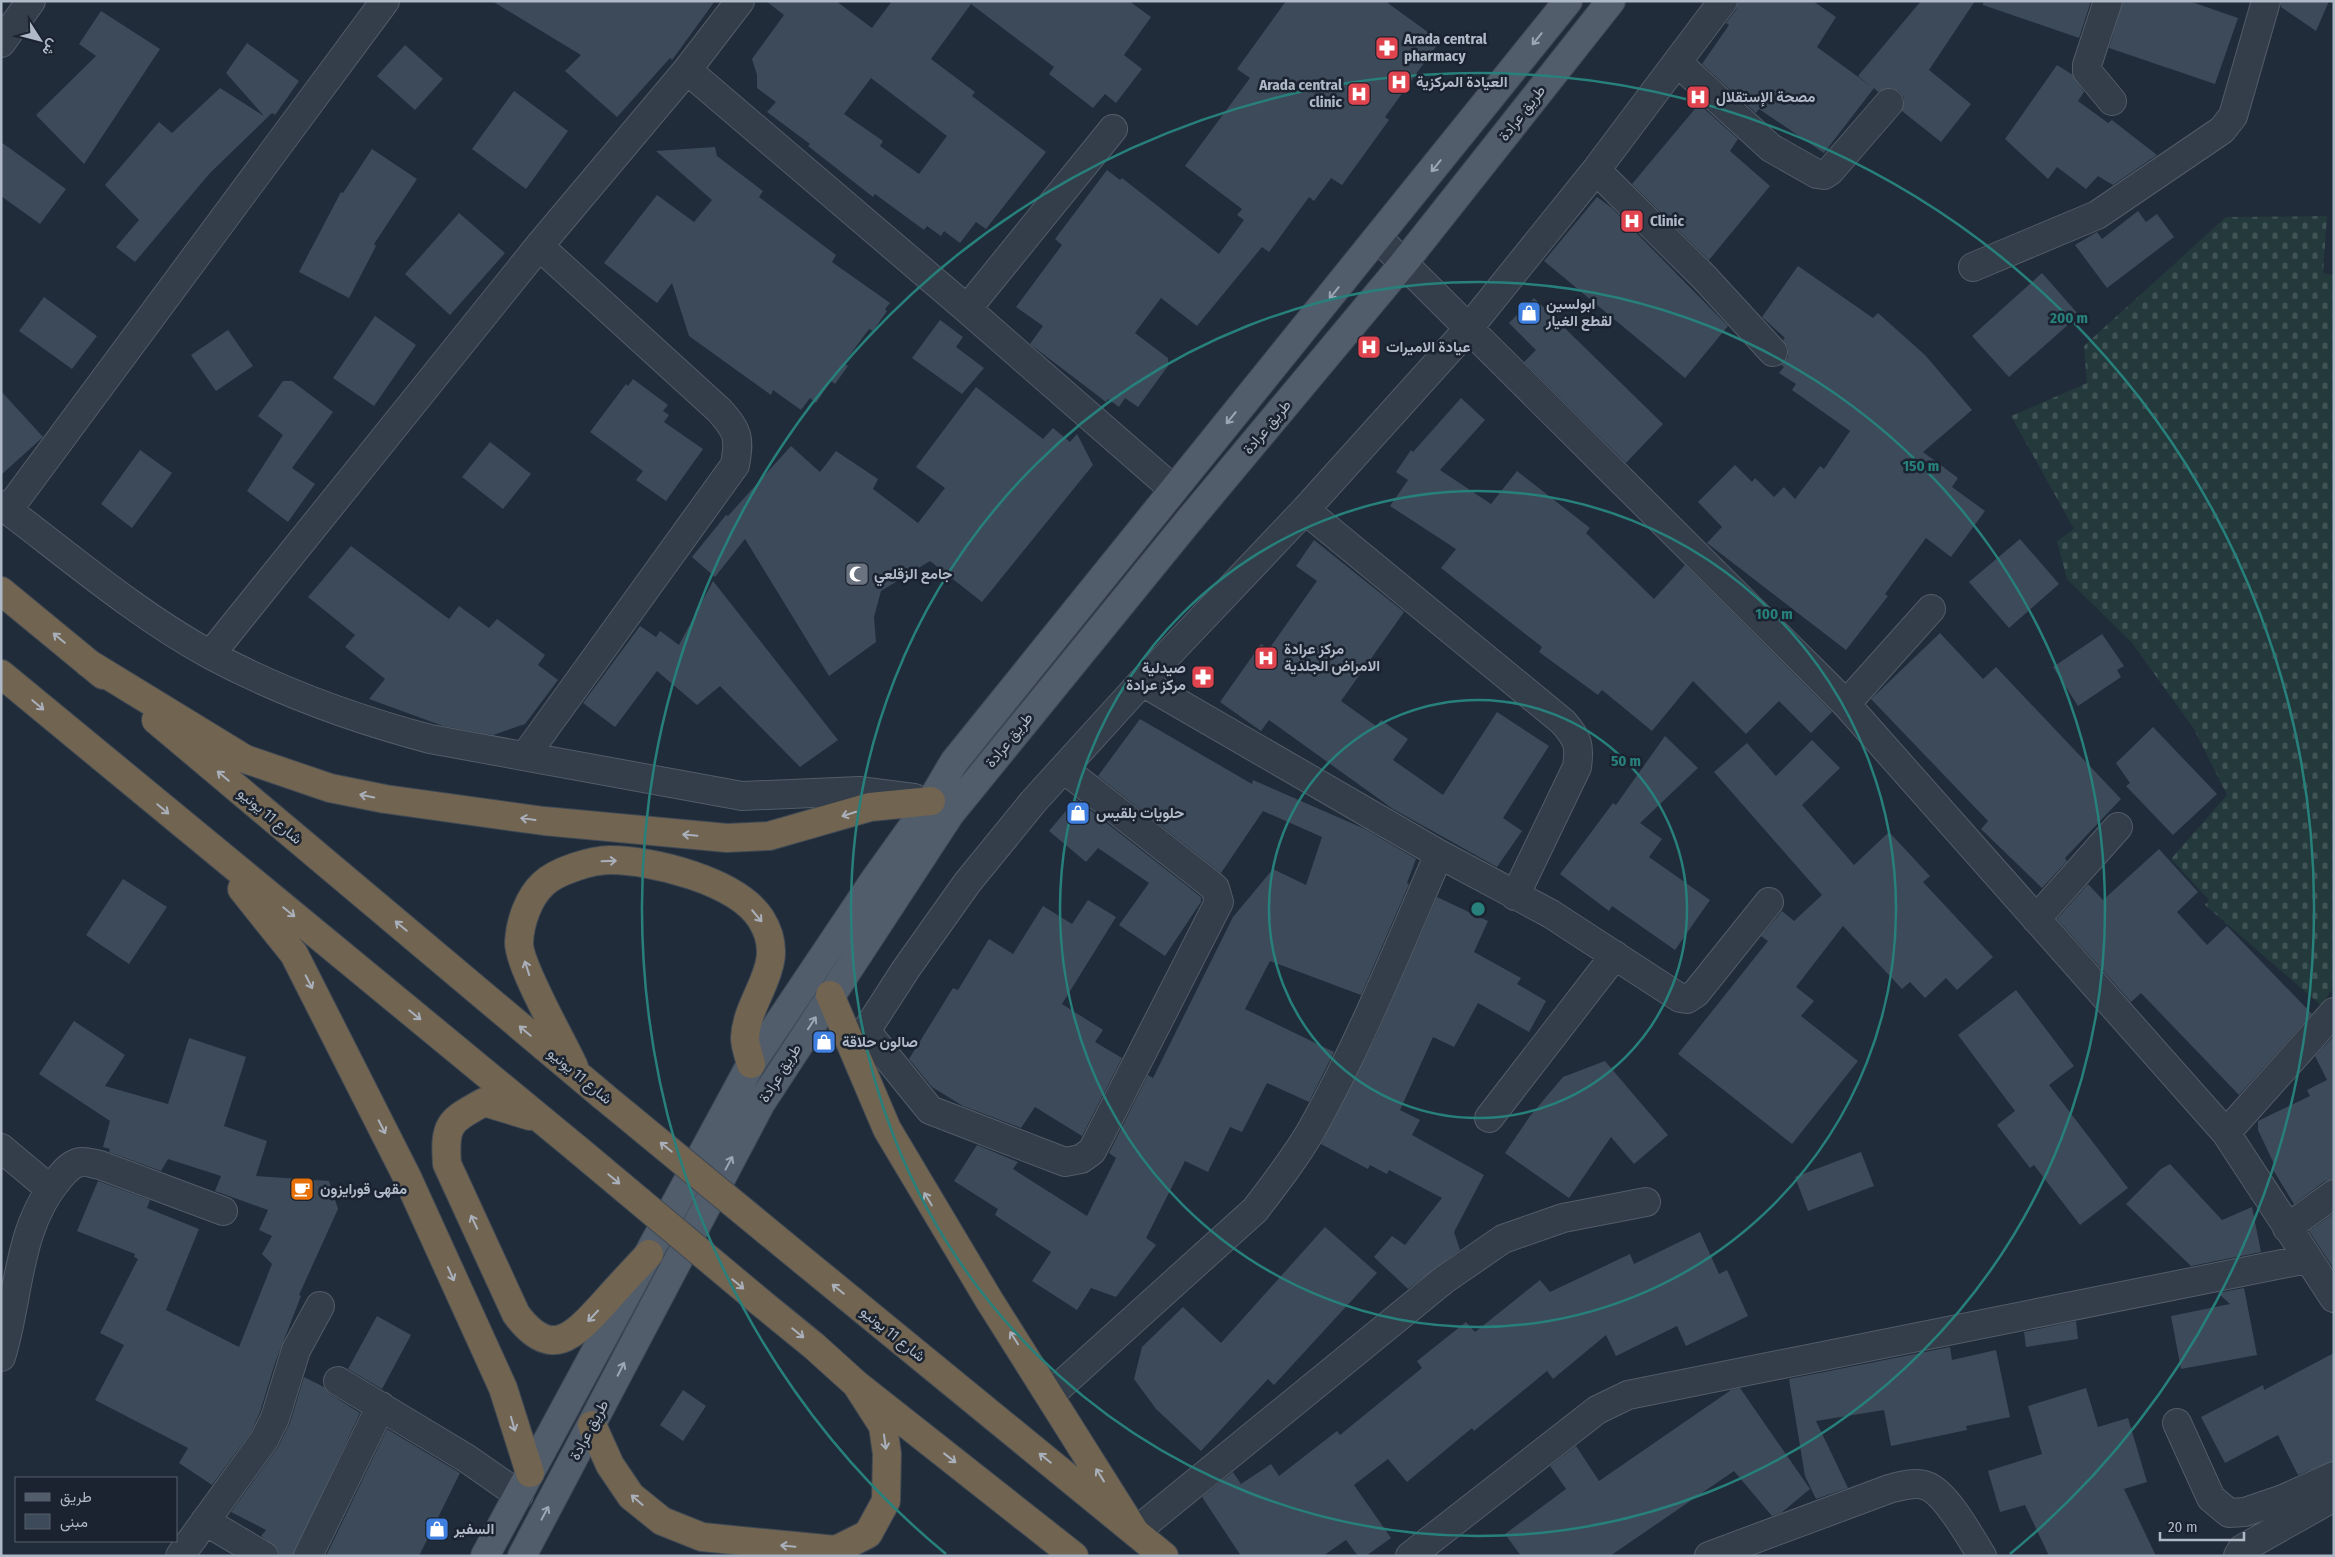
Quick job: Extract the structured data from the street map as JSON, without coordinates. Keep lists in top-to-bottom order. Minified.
{"streets":{"highway":["شارع 11 يونيو"],"main road":["طريق عرادة"]},"places":{"pharmacy":["Arada central pharmacy","صيدلية مركز عرادة"],"hospital":["العيادة المركزية","Arada central clinic","مصحة الإستقلال","Clinic","عيادة الاميرات","مركز عرادة الامراض الجلدية"],"shop":["ابولسين لقطع الغيار","حلويات بلقيس","صالون حلاقة","السفير"],"mosque":["جامع الزقلعي"],"cafe":["مقهى قورايزون"]},"legend":["طريق","مبنى"],"scale_bar":"20 m","north":"bottom right","rings":["200 m","150 m","100 m","50 m"]}
